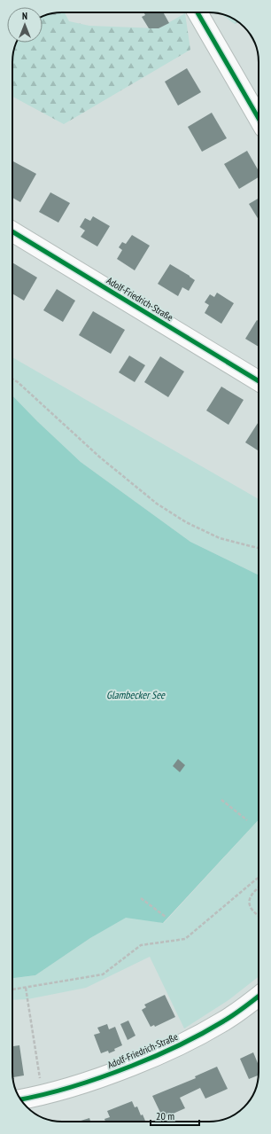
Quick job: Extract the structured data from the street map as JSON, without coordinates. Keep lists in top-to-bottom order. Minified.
{"streets":{"street":["Adolf-Friedrich-Straße"]},"water":["Glambecker See"],"scale_bar":"20 m","north":"top"}
